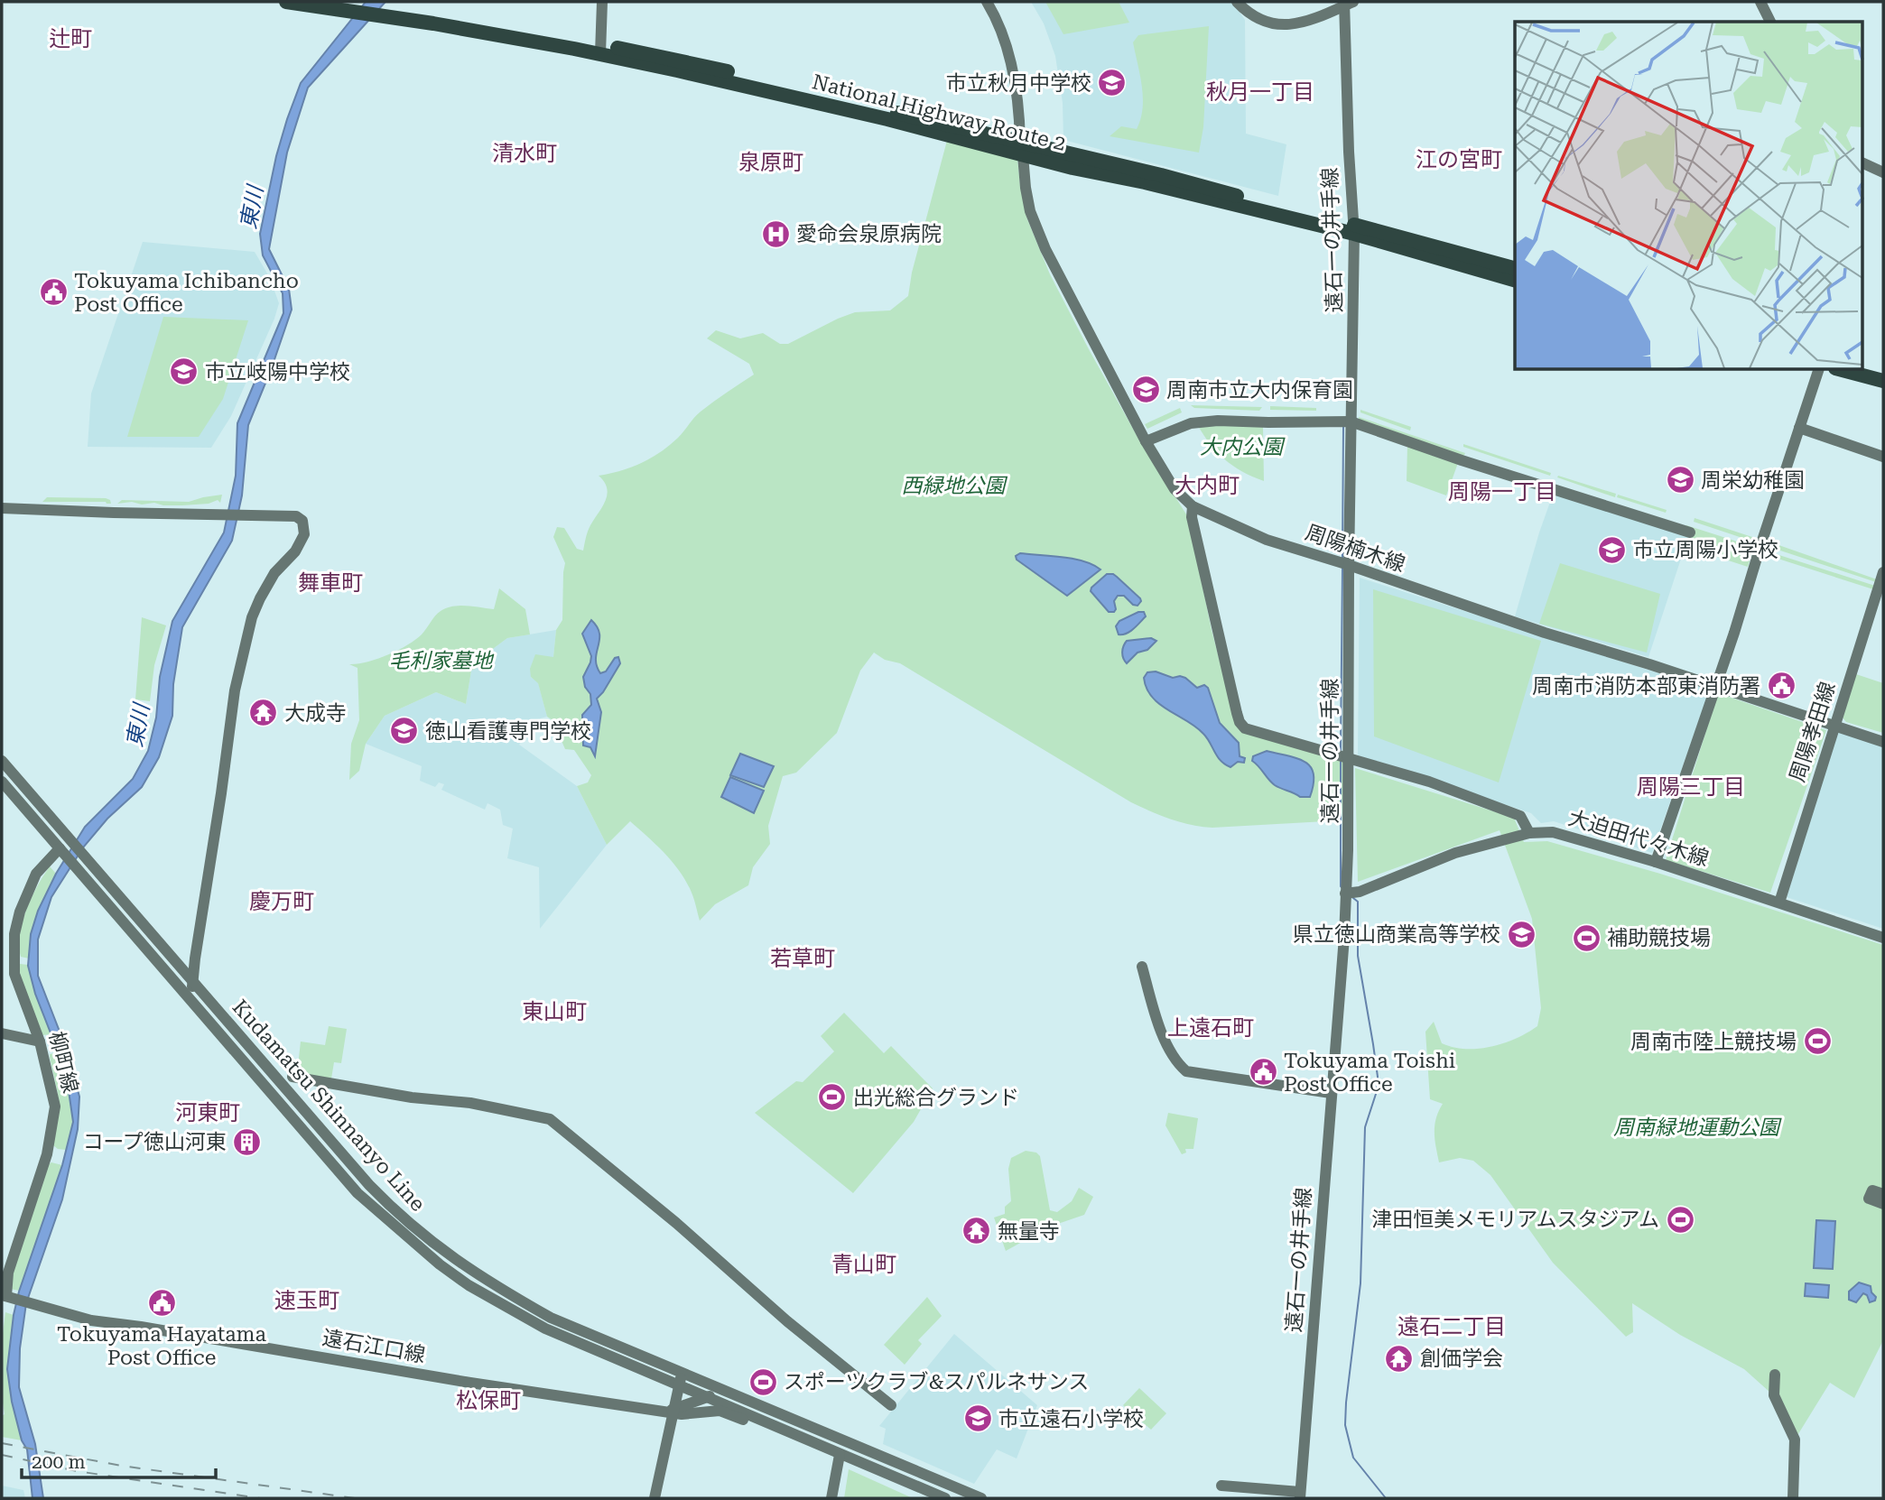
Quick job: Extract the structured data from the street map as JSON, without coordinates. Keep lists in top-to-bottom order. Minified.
{"streets":{"highway":["National Highway Route 2"],"street":["遠石一の井手線","周陽楠木線","周陽孝田線","大迫田代々木線","柳町線","Kudamatsu Shinnanyo Line","遠石江口線"]},"crossings":[["National Highway Route 2","遠石一の井手線"],["National Highway Route 2","周陽楠木線"],["遠石一の井手線","周陽楠木線"],["遠石一の井手線","大迫田代々木線"],["周陽楠木線","周陽孝田線"],["周陽孝田線","大迫田代々木線"],["柳町線","Kudamatsu Shinnanyo Line"],["柳町線","遠石江口線"],["Kudamatsu Shinnanyo Line","遠石江口線"]],"districts":["辻町","秋月一丁目","清水町","江の宮町","泉原町","大内町","周陽一丁目","舞車町","周陽三丁目","慶万町","若草町","東山町","上遠石町","河東町","青山町","速玉町","遠石二丁目","松保町"],"water":["東川"],"parks":["大内公園","西緑地公園","毛利家墓地","周南緑地運動公園"],"places":{"school or university":["市立秋月中学校","市立岐陽中学校","周南市立大内保育園","周栄幼稚園","市立周陽小学校","徳山看護専門学校","県立徳山商業高等学校","市立遠石小学校"],"hospital":["愛命会泉原病院"],"public building":["Tokuyama Ichibancho Post Office","周南市消防本部東消防署","Tokuyama Toishi Post Office","Tokuyama Hayatama Post Office"],"temple":["大成寺","無量寺","創価学会"],"sports":["補助競技場","周南市陸上競技場","出光総合グランド","津田恒美メモリアムスタジアム","スポーツクラブ&スパルネサンス"],"building":["コープ徳山河東"]},"scale_bar":"200 m"}
